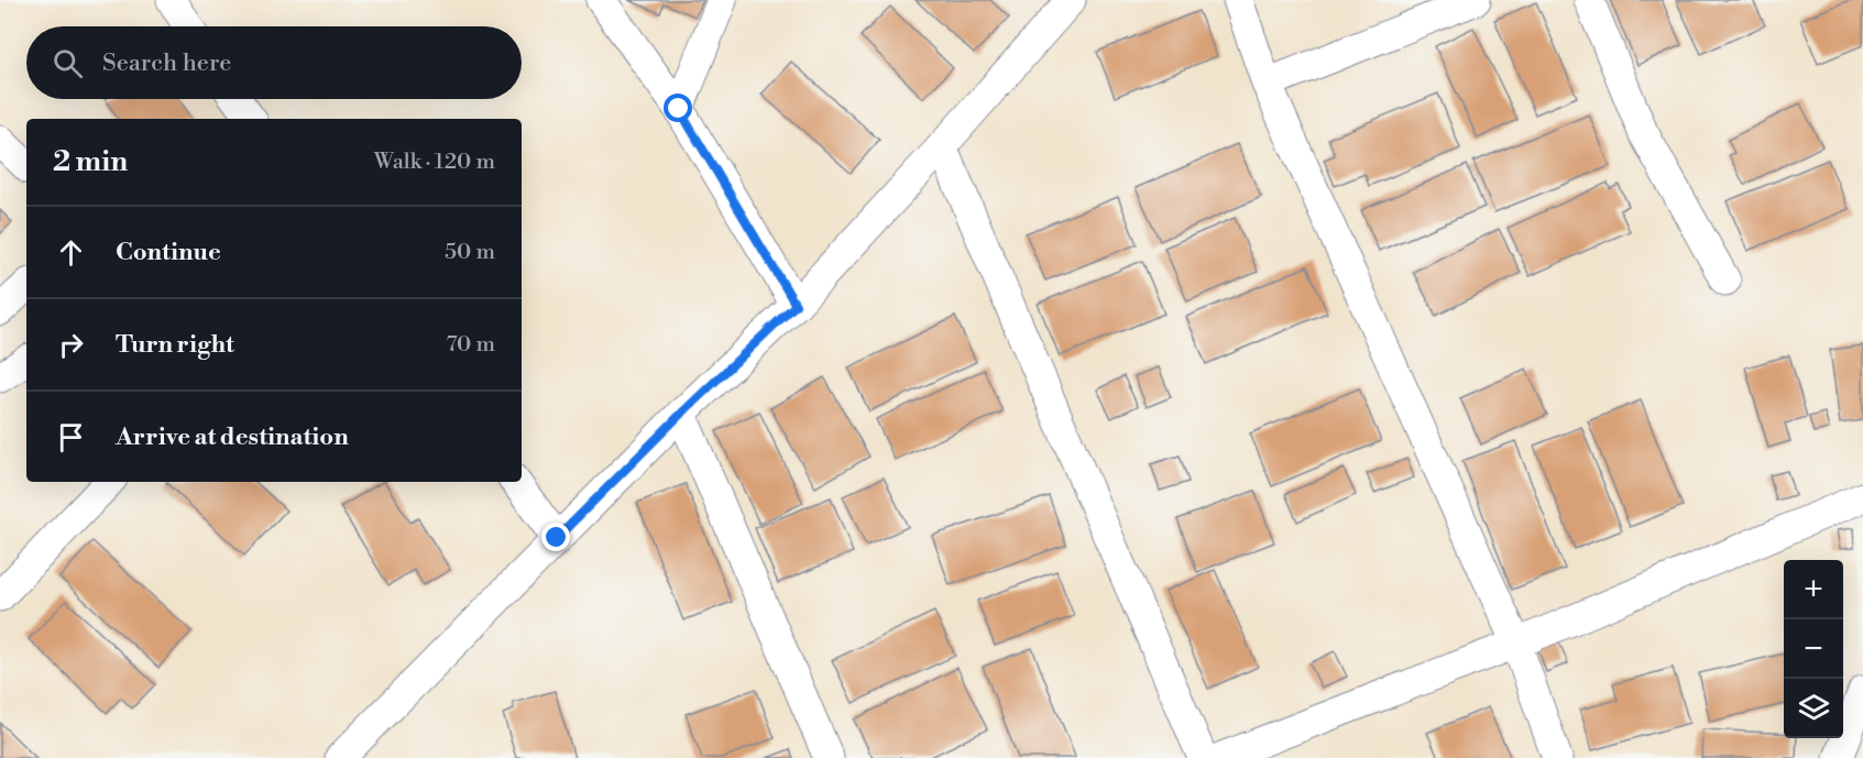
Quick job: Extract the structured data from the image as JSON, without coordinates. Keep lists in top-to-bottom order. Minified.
{"page":{"search":"Search here","heading":["2 min","Walk · 120 m"],"list":[["Continue","50 m"],["Turn right","70 m"],"Arrive at destination"],"map_buttons":["+","−"]}}
